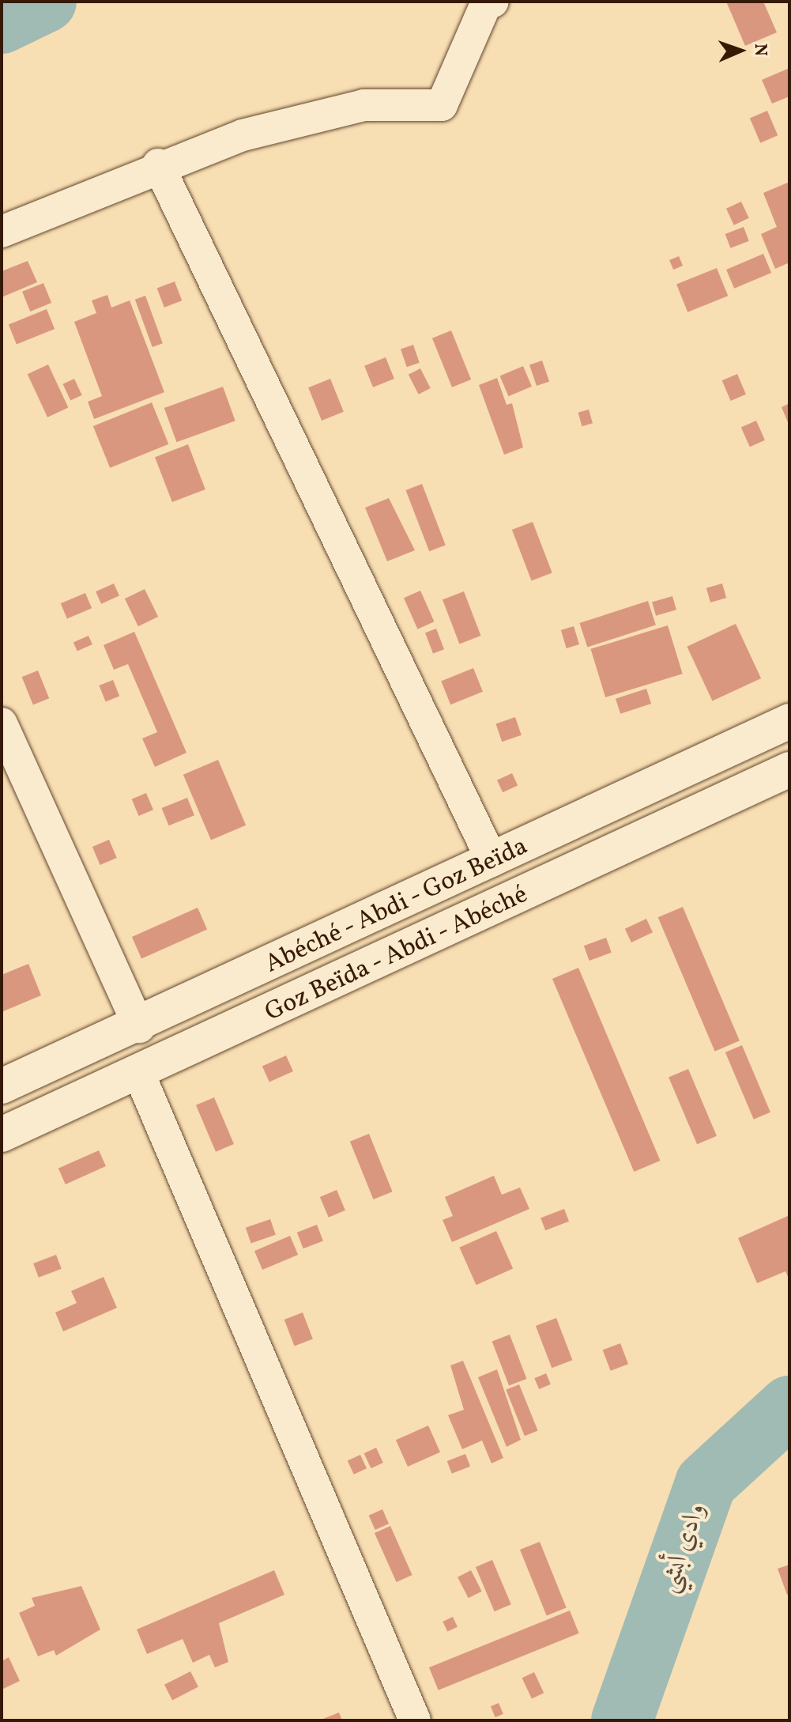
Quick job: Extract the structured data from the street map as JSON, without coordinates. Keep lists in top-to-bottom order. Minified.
{"streets":{"main road":["Abéché - Abdi - Goz Beïda","Goz Beïda - Abdi - Abéché"]},"water":["وادي أبشي"],"north":"right"}
